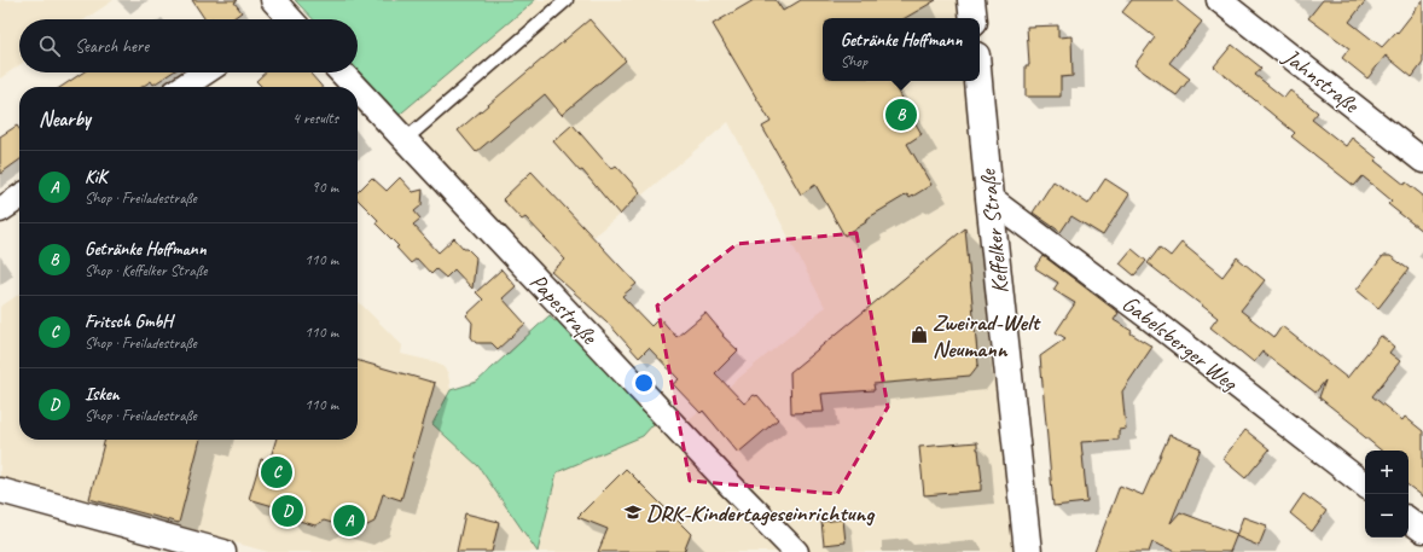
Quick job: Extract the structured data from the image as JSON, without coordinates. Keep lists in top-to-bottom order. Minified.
{"streets":{"street":["Jahnstraße","Keffelker Straße","Papestraße","Gabelsberger Weg"]},"crossings":[["Keffelker Straße","Gabelsberger Weg"]],"places":{"shop":["Zweirad-Welt Neumann"],"school or university":["DRK-Kindertageseinrichtung"]},"page":{"popup":["Getränke Hoffmann","Shop"],"search":"Search here","heading":["Nearby","4 results"],"pins":["B","C","D","A"],"list":[{"mark":"A","name":"KiK","note":"Shop · Freiladestraße","value":"90 m"},{"mark":"B","name":"Getränke Hoffmann","note":"Shop · Keffelker Straße","value":"110 m"},{"mark":"C","name":"Fritsch GmbH","note":"Shop · Freiladestraße","value":"110 m"},{"mark":"D","name":"Isken","note":"Shop · Freiladestraße","value":"110 m"}],"map_buttons":["+","−"]}}
